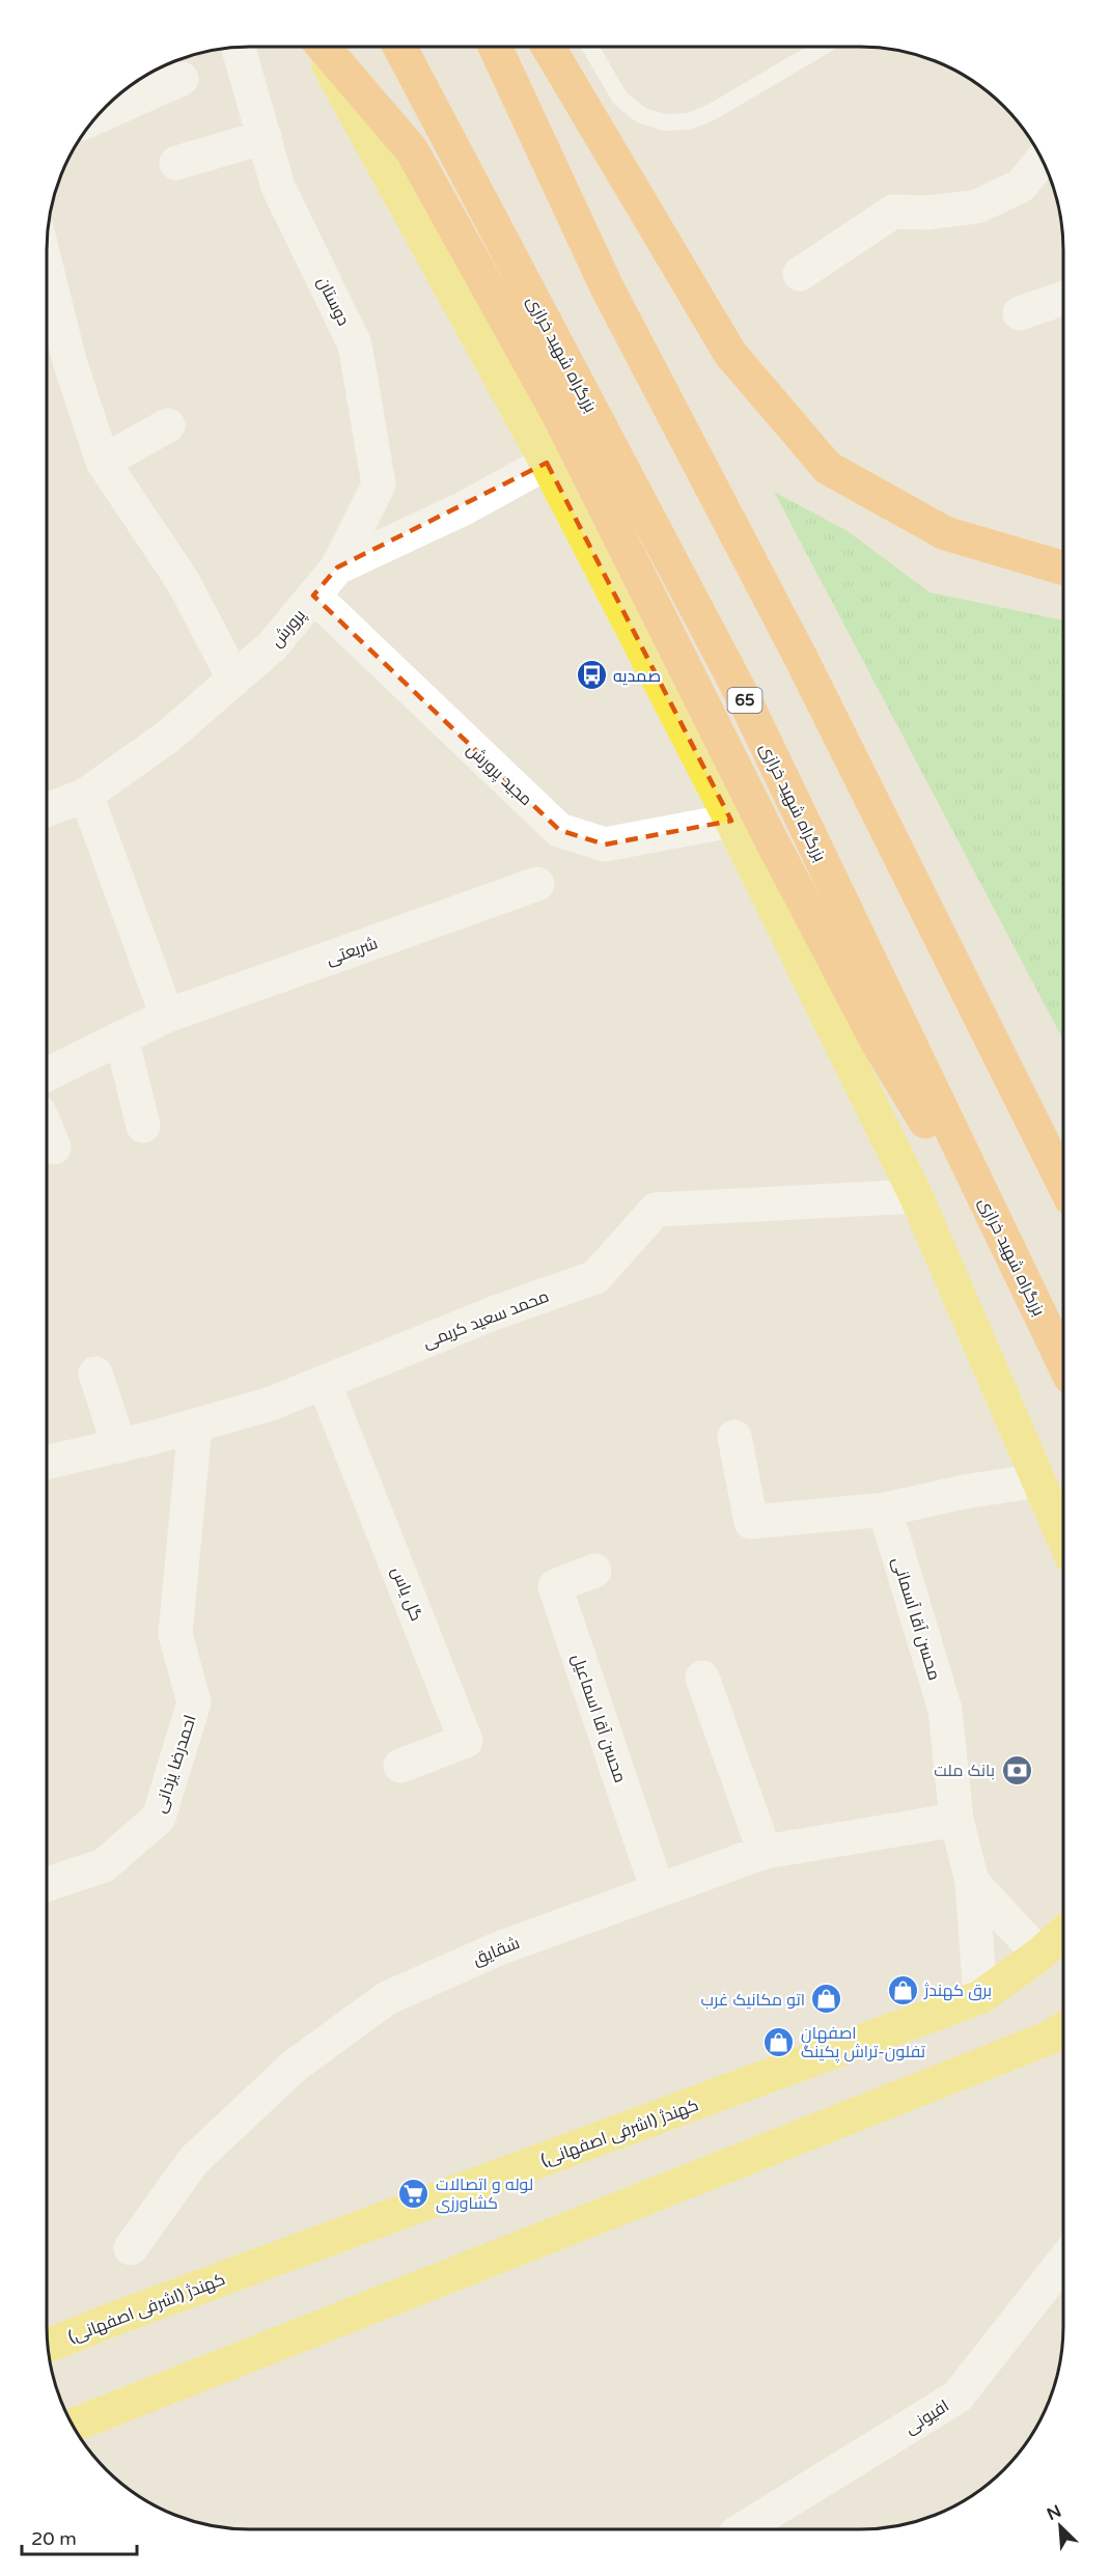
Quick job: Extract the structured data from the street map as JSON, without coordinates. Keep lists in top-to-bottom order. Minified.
{"streets":{"highway":["بزرگراه شهید خرازی","65"],"main road":["کهندژ (اشرفی اصفهانی)"],"street":["دوستان","پرورش","مجید پرورش","شریعتی","محمد سعید کریمی","گل یاس","محسن آقا آسمانی","محسن آقا اسماعیل","احمدرضا یزدانی","شقایق","افیونی"]},"crossings":[["دوستان","پرورش"],["پرورش","مجید پرورش"],["محمد سعید کریمی","گل یاس"],["محمد سعید کریمی","احمدرضا یزدانی"],["محسن آقا آسمانی","شقایق"],["محسن آقا آسمانی","کهندژ (اشرفی اصفهانی)"],["محسن آقا اسماعیل","شقایق"]],"places":{"bus stop":["صمدیه"],"bank":["بانک ملت"],"shop":["برق کهندژ","اتو مکانیک غرب","اصفهان تفلون-تراش پکینگ"],"supermarket":["لوله و اتصالات کشاورزی"]},"scale_bar":"20 m","north":"top left"}
